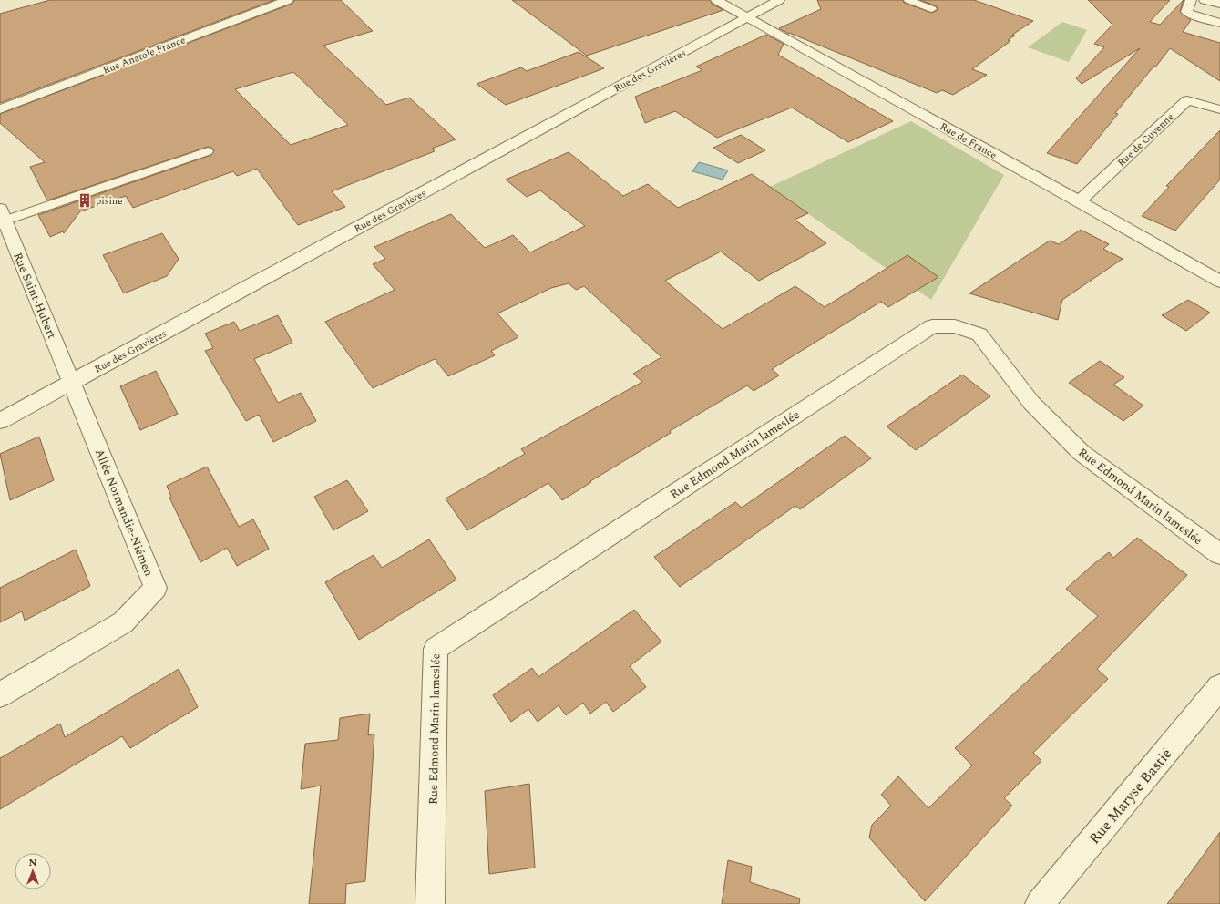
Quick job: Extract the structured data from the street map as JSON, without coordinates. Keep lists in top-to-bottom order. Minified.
{"streets":{"street":["Rue Anatole France","Rue des Gravières","Rue de Guyenne","Rue de France","Rue Saint-Hubert","Rue Edmond Marin lameslée","Allée Normandie-Niémen","Rue Maryse Bastié"]},"crossings":[["Rue des Gravières","Rue de France"],["Rue des Gravières","Rue Saint-Hubert"],["Rue des Gravières","Allée Normandie-Niémen"],["Rue de Guyenne","Rue de France"],["Rue Saint-Hubert","Allée Normandie-Niémen"]],"places":{"building":["pisine"]},"north":"top"}
